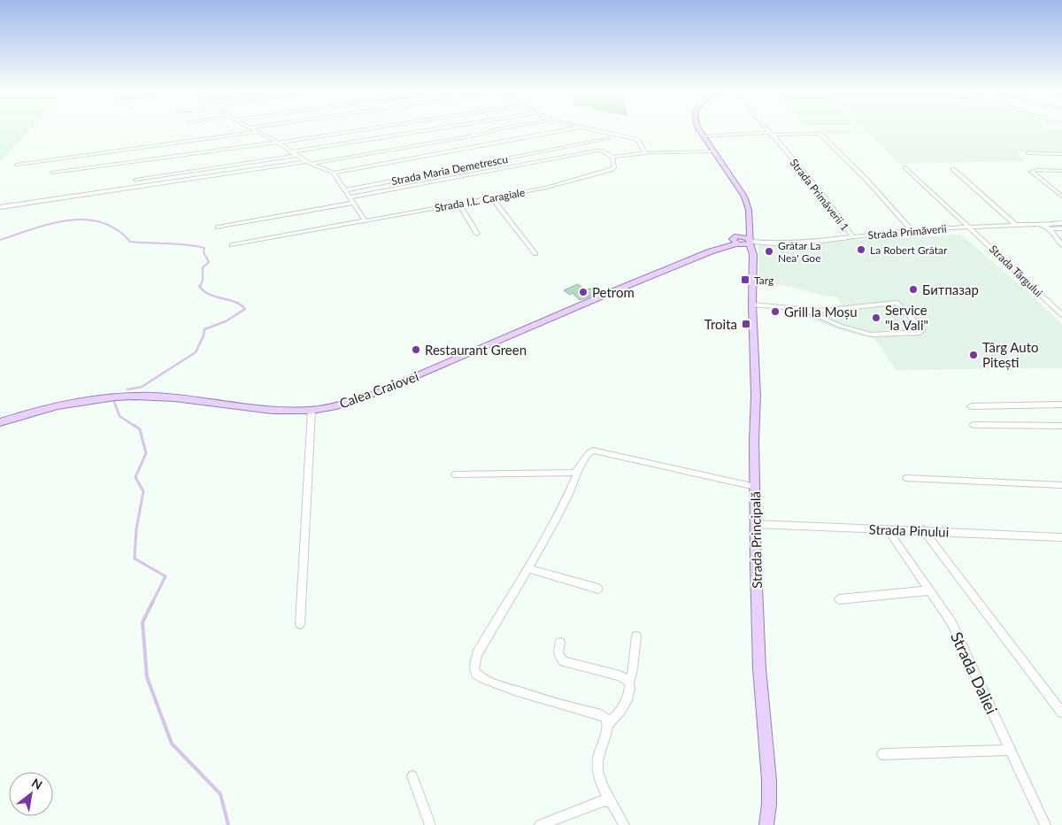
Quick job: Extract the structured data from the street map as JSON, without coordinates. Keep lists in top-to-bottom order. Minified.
{"streets":{"main road":["Calea Craiovei","Strada Principală"],"street":["Strada Maria Demetrescu","Strada Primăverii 1","Strada I.L. Caragiale","Strada Primăverii","Strada Târgului","Strada Pinului","Strada Daliei"]},"crossings":[["Strada Primăverii 1","Strada Primăverii"],["Strada Primăverii","Strada Târgului"],["Strada Primăverii","Strada Principală"],["Strada Pinului","Strada Principală"],["Strada Pinului","Strada Daliei"]],"places":{"other":["La Robert Grătar","Grătar La Nea' Goe","Битпазар","Petrom","Grill la Moșu","Service \"la Vali\"","Restaurant Green","Târg Auto Pitești"],"transit":["Targ","Troita"]},"north":"top right"}
